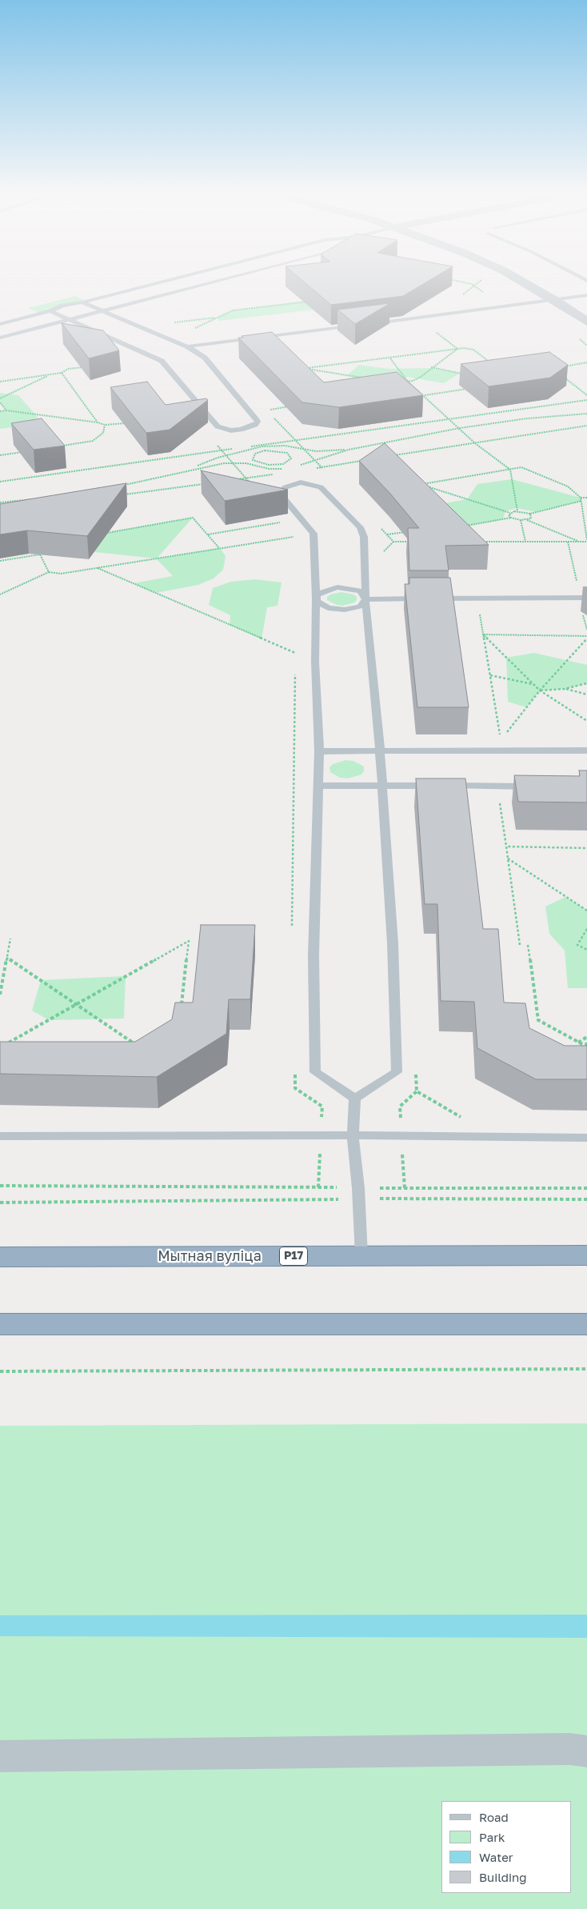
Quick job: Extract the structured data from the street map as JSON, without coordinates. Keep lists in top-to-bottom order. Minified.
{"streets":{"highway":["Мытная вуліца","Р17"]},"legend":["Road","Park","Water","Building"]}
